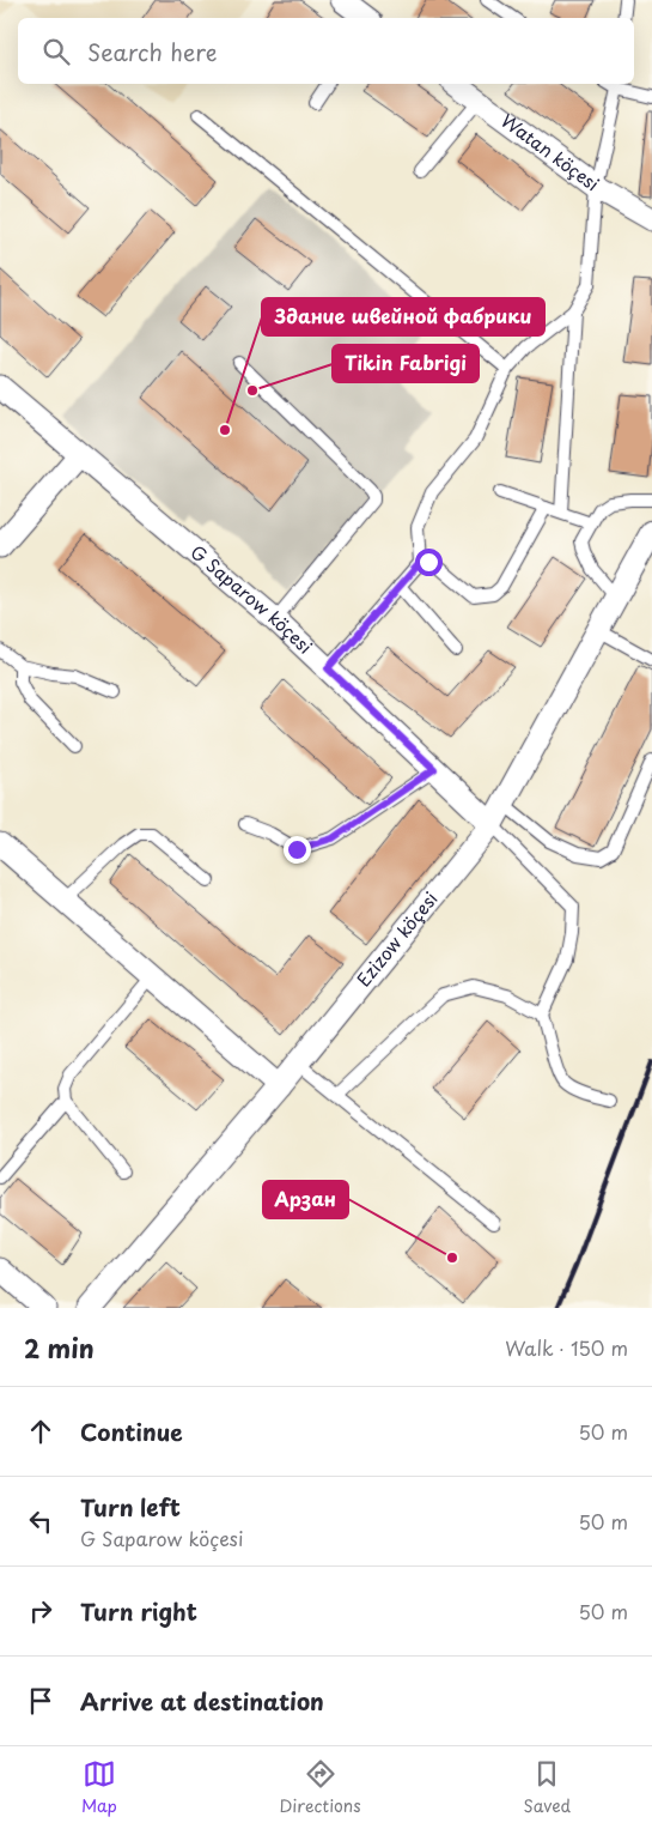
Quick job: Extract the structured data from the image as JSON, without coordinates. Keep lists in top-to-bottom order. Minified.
{"streets":{"street":["Watan köçesi","G Saparow köçesi","Ezizow köçesi"]},"crossings":[["G Saparow köçesi","Ezizow köçesi"]],"places":["Tikin Fabrigi","Здание швейной фабрики","Арзан"],"page":{"search":"Search here","heading":["2 min","Walk · 150 m"],"list":[["Continue","50 m"],["Turn left","G Saparow köçesi","50 m"],["Turn right","50 m"],"Arrive at destination"],"nav":["Map","Directions","Saved"]}}
